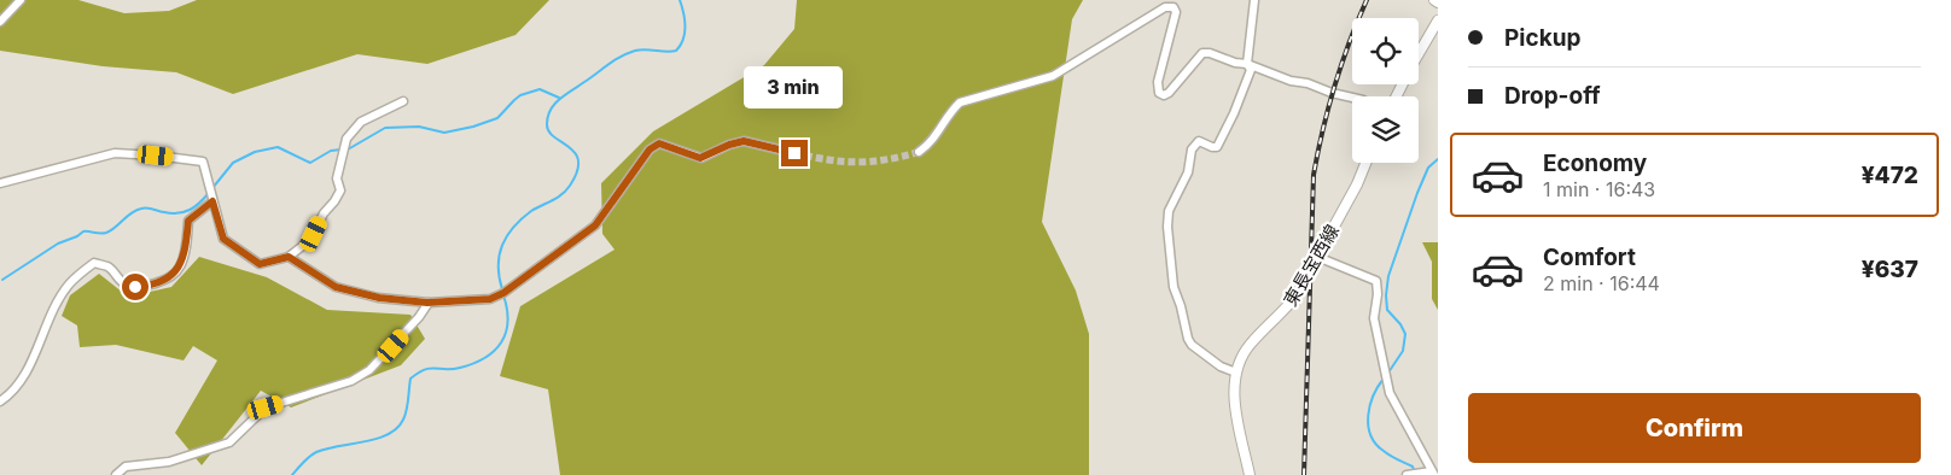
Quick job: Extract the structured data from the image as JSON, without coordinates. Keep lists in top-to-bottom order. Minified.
{"streets":{"main road":["東長宝西線"]},"page":{"banner":["Pickup","Drop-off"],"bubble":"3 min","list":[{"name":"Economy","note":"1 min · 16:43","value":"¥472"},{"name":"Comfort","note":"2 min · 16:44","value":"¥637"}],"buttons":"Confirm"}}
